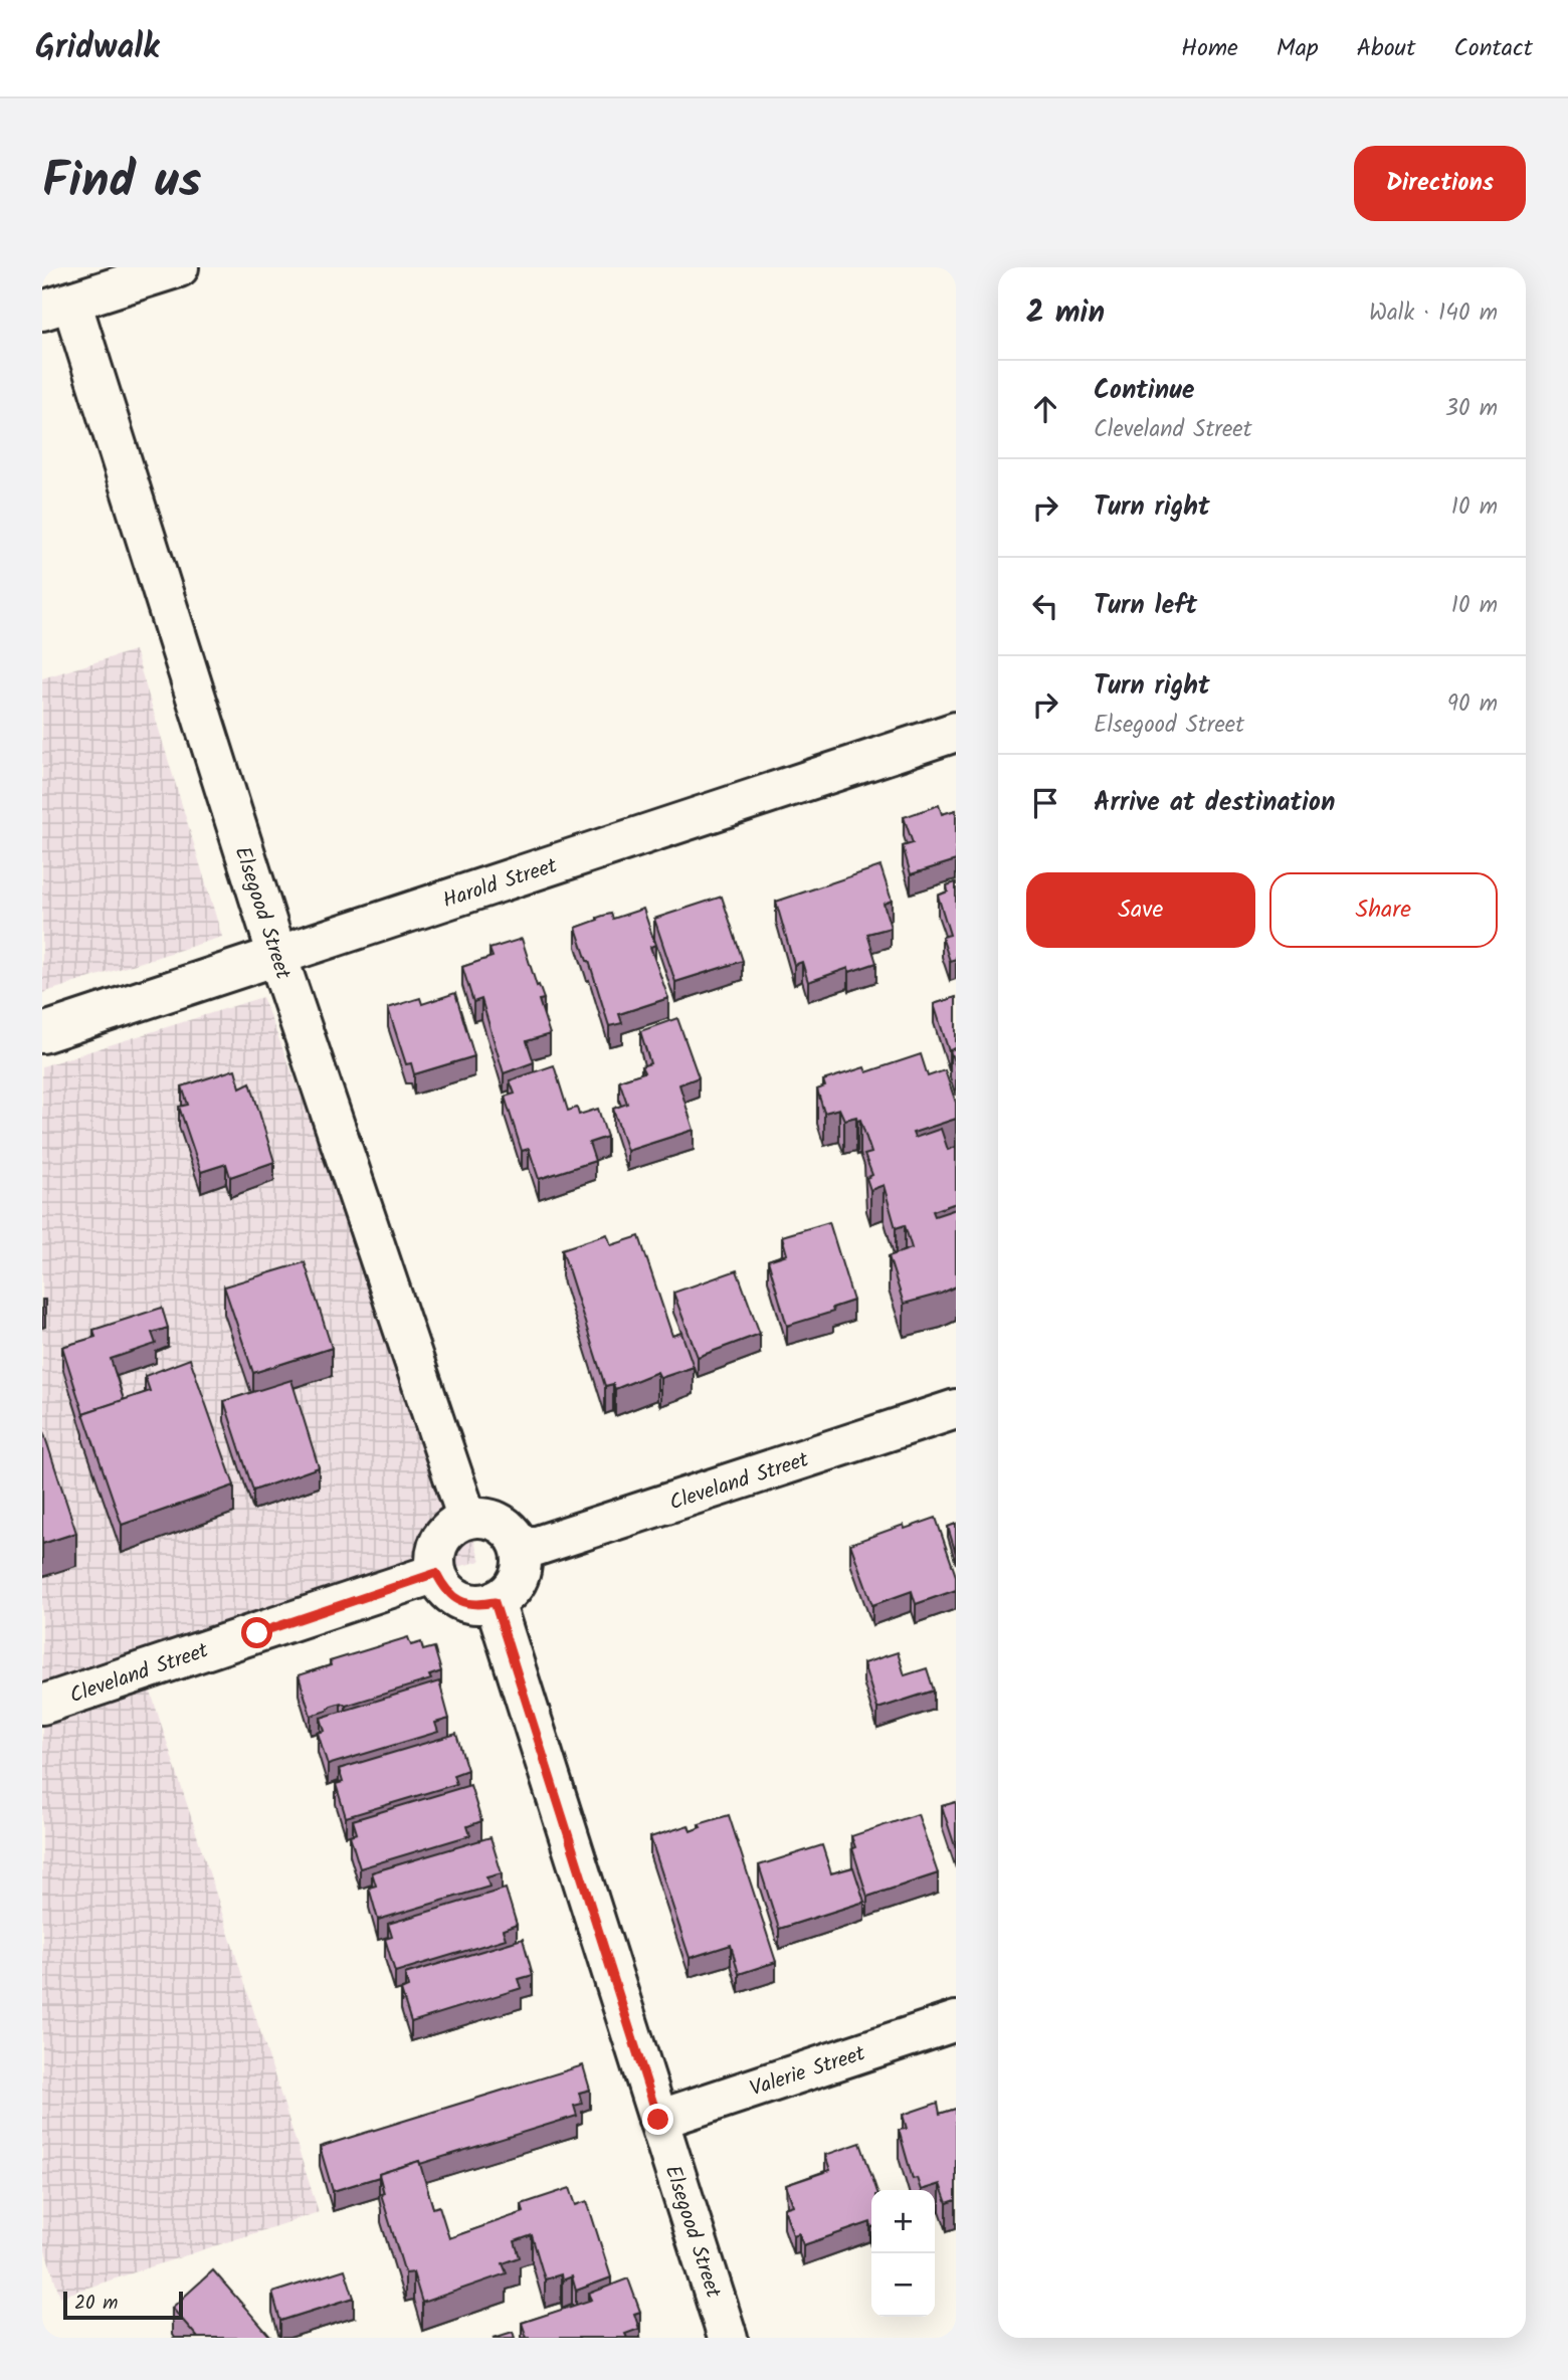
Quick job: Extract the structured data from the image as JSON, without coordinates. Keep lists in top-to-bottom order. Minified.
{"streets":{"street":["Harold Street","Elsegood Street","Cleveland Street","Valerie Street"]},"crossings":[["Harold Street","Elsegood Street"],["Elsegood Street","Cleveland Street"],["Elsegood Street","Valerie Street"]],"scale_bar":"20 m","page":{"header":"Gridwalk","nav":["Home","Map","About","Contact"],"title":"Find us","buttons":["Directions",["Save","Share"]],"heading":["2 min","Walk · 140 m"],"list":[["Continue","Cleveland Street","30 m"],["Turn right","10 m"],["Turn left","10 m"],["Turn right","Elsegood Street","90 m"],"Arrive at destination"],"map_buttons":["+","−"],"scale":"20 m"}}
